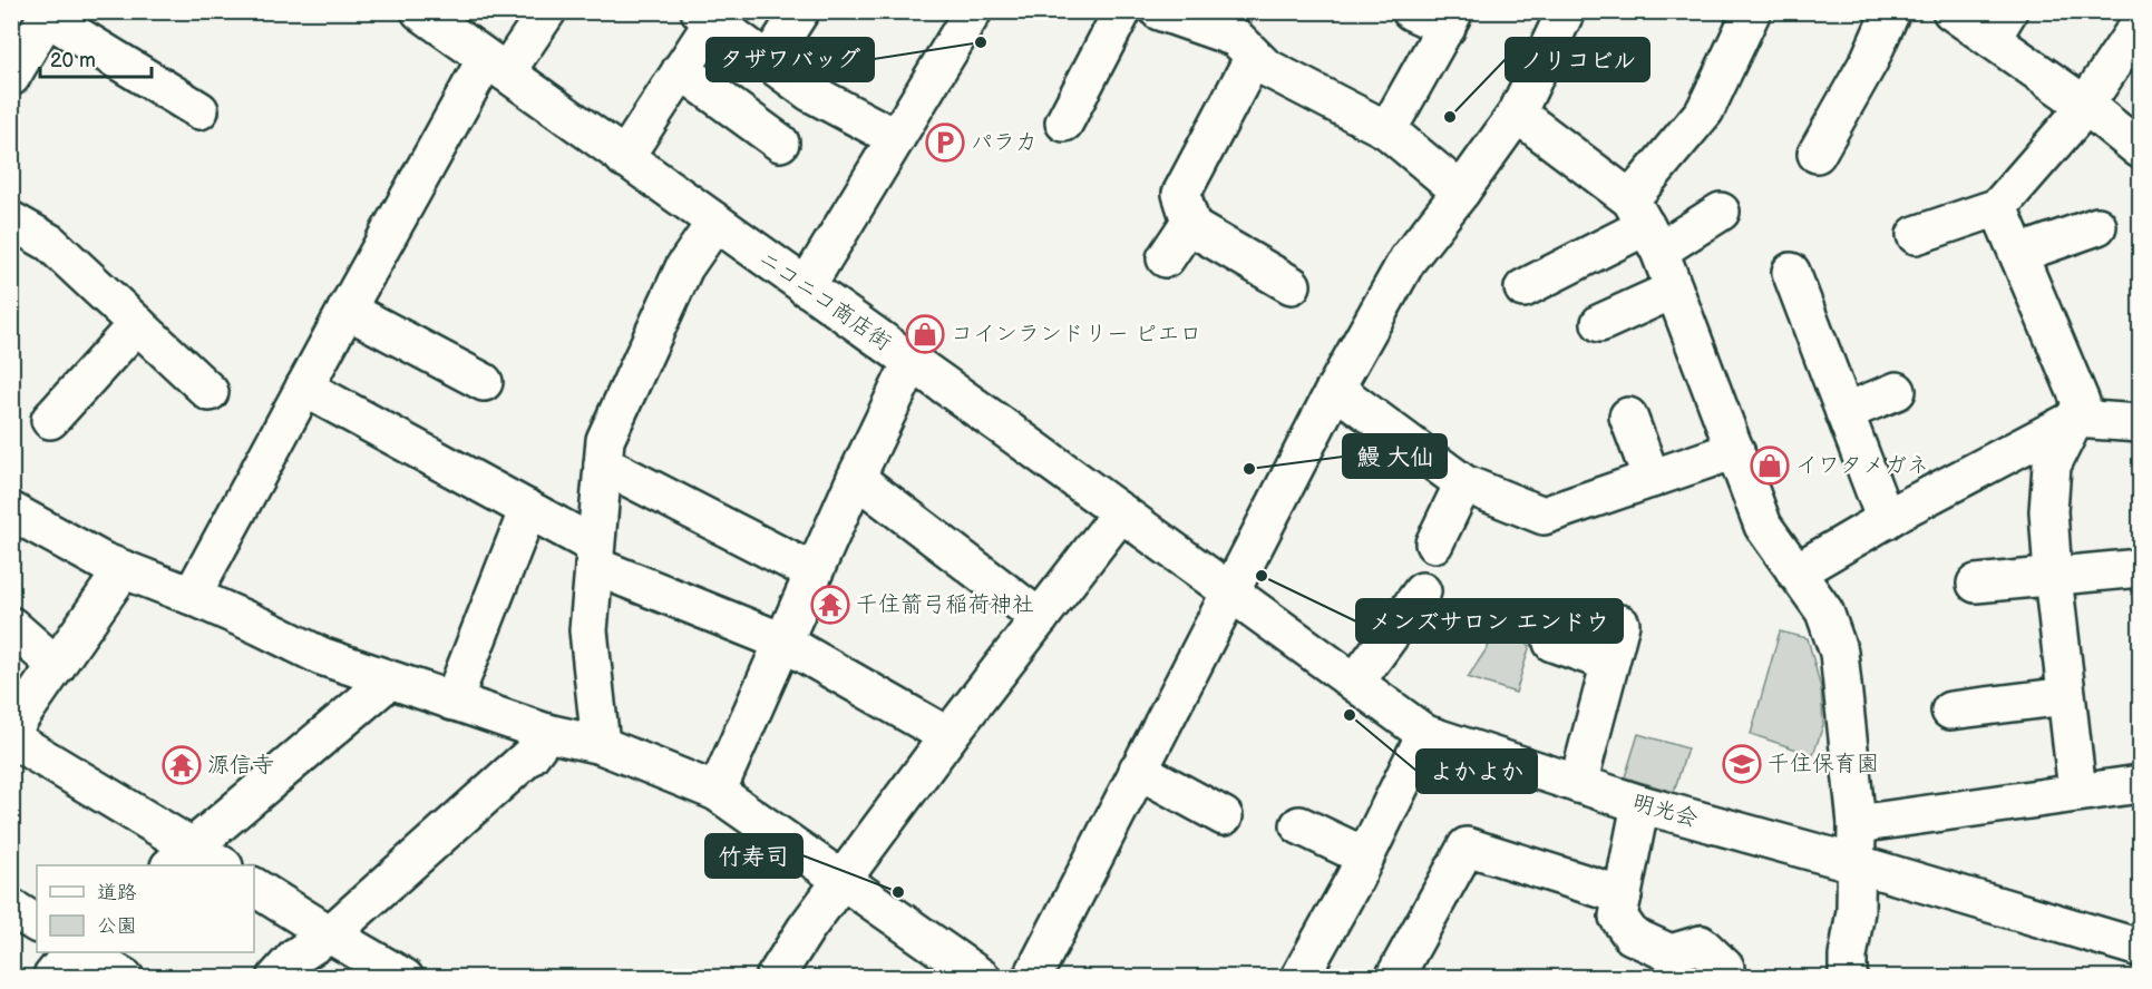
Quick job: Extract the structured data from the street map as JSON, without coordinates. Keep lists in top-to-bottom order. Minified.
{"streets":{"street":["ニコニコ商店街","明光会"]},"crossings":[["ニコニコ商店街","明光会"]],"places":{"other":["タザワバッグ","ノリコビル","鰻 大仙","メンズサロン エンドウ","よかよか","竹寿司"],"parking":["パラカ"],"shop":["コインランドリー ピエロ","イワタメガネ"],"temple":["千住箭弓稲荷神社","源信寺"],"school or university":["千住保育園"]},"legend":["道路","公園"],"scale_bar":"20 m"}
